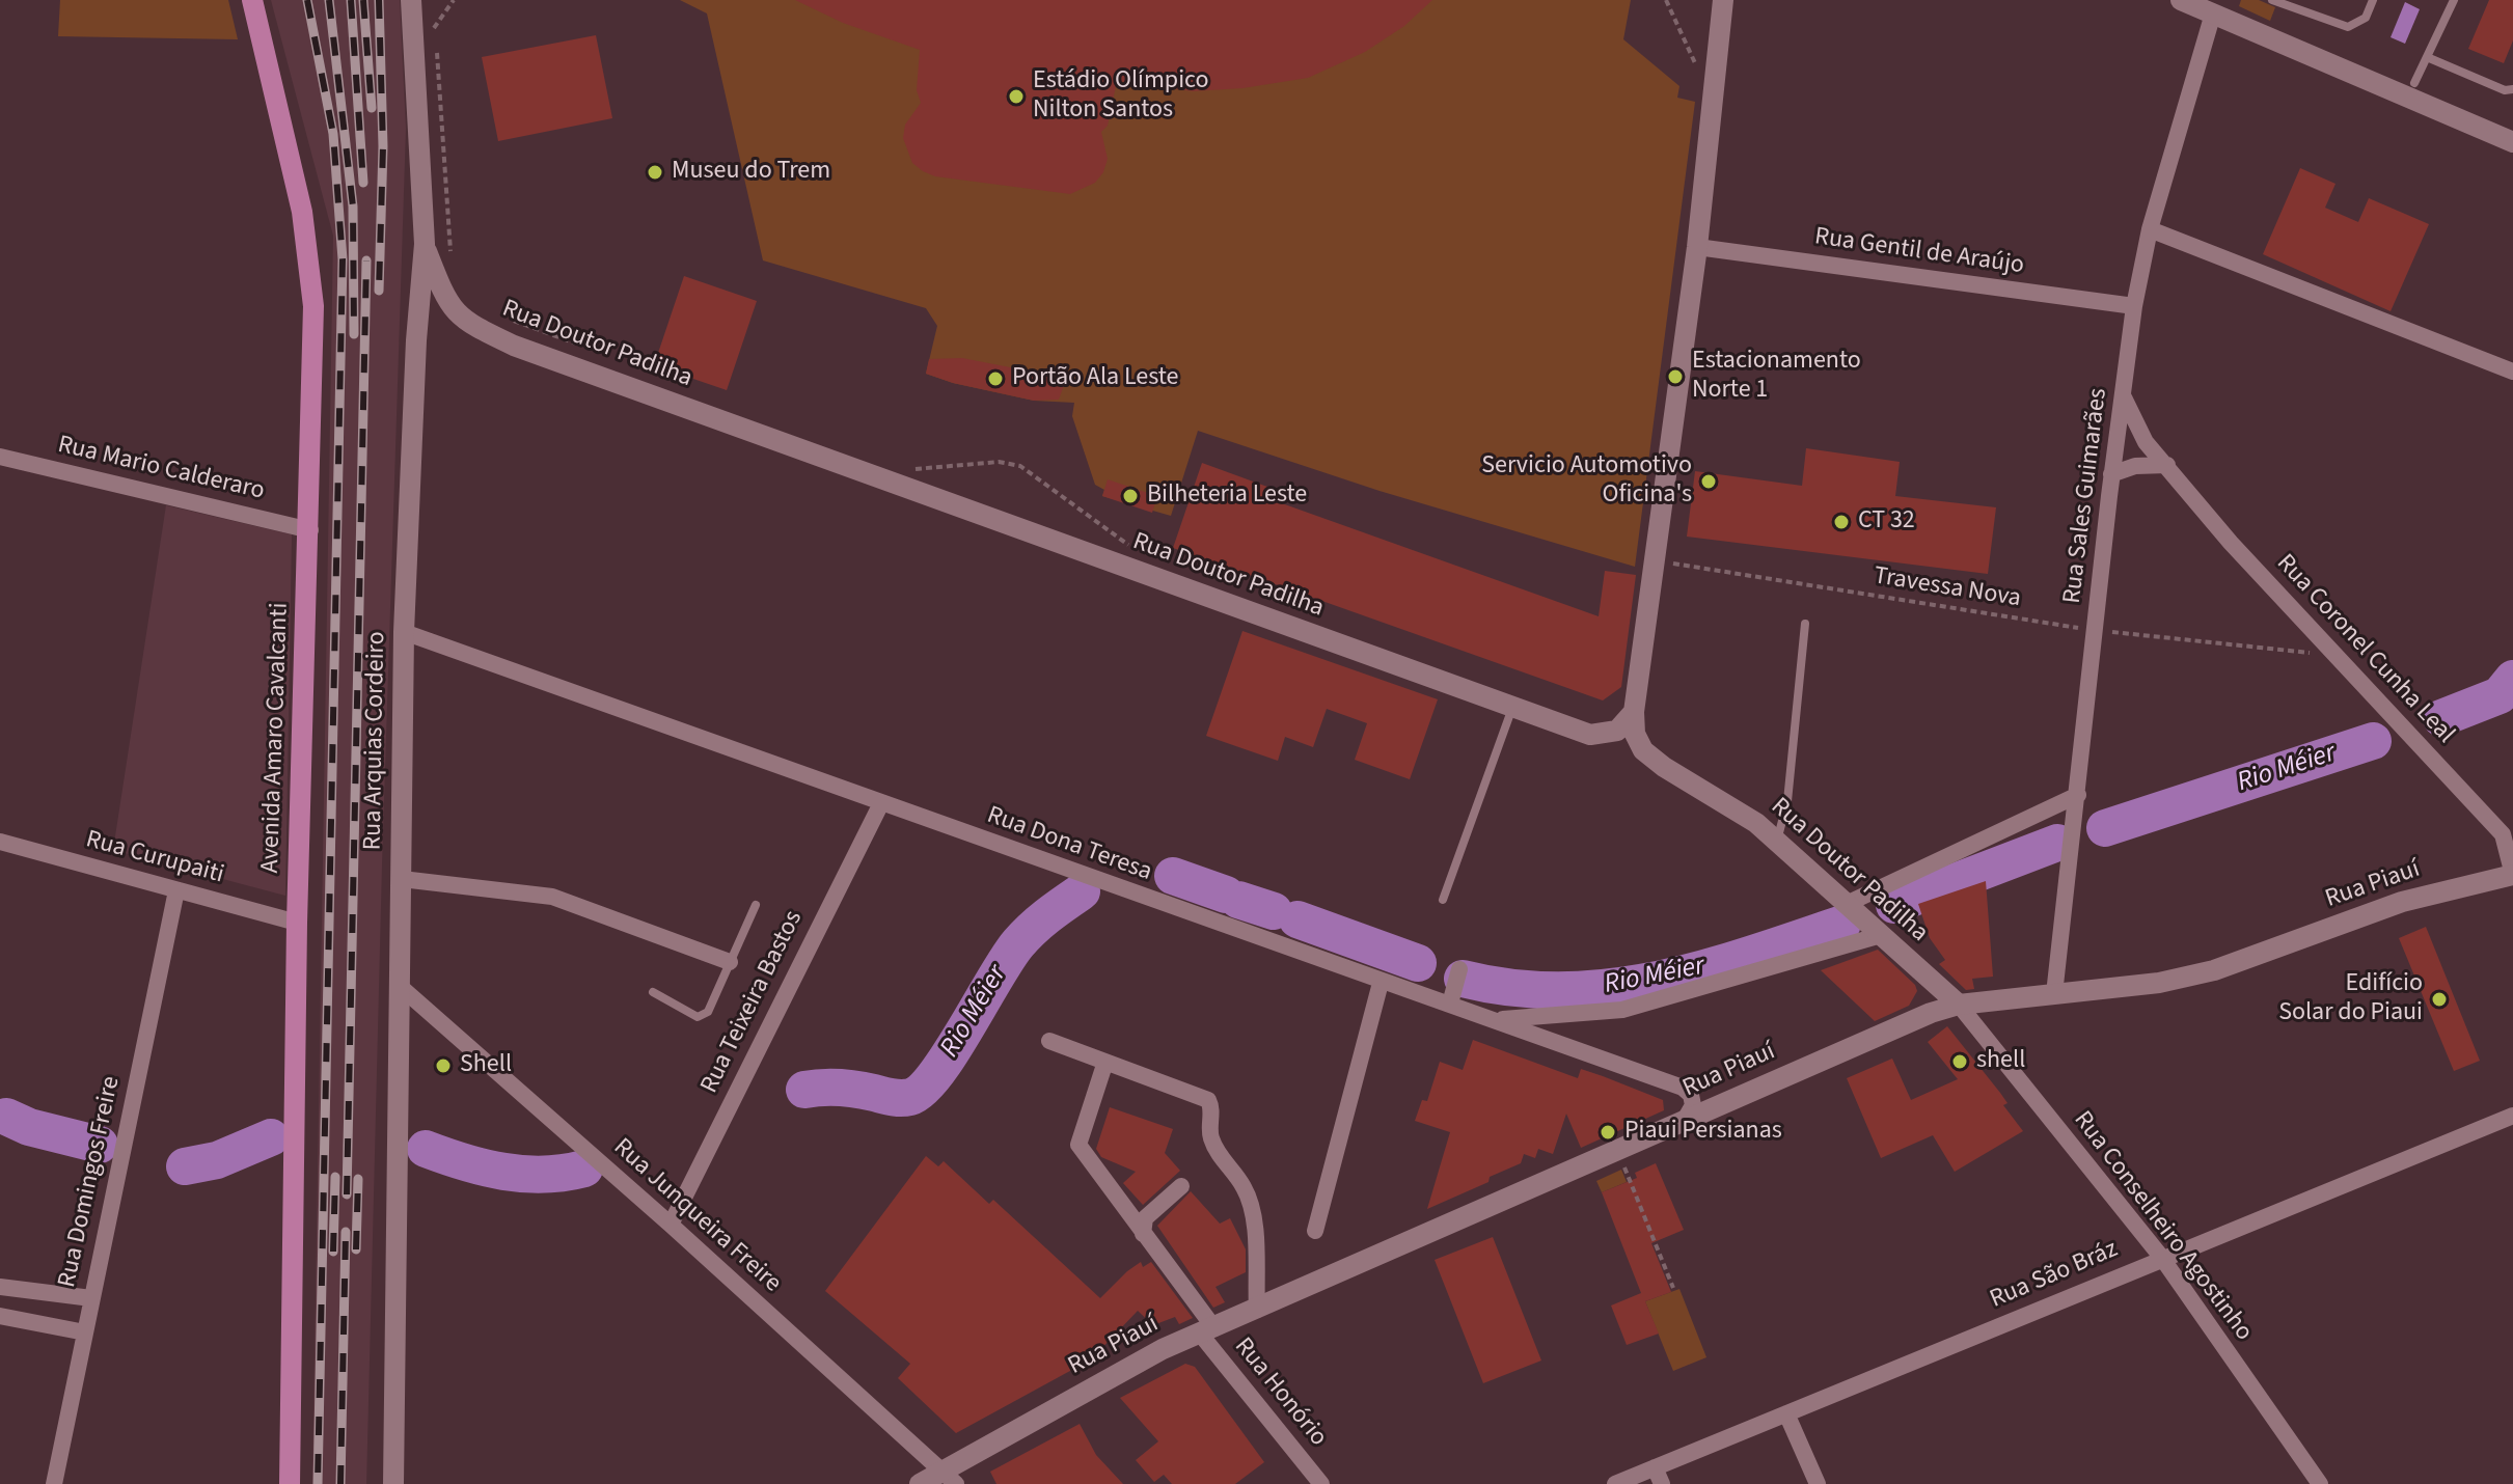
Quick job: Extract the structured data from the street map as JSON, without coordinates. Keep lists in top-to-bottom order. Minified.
{"streets":{"main road":["Avenida Amaro Cavalcanti"],"street":["Rua Gentil de Araújo","Rua Doutor Padilha","Rua Mario Calderaro","Rua Sales Guimarães","Rua Coronel Cunha Leal","Rua Arquias Cordeiro","Rua Dona Teresa","Rua Curupaiti","Rua Piauí","Rua Teixeira Bastos","Rua Domingos Freire","Rua Junqueira Freire","Rua Conselheiro Agostinho","Rua São Bráz","Rua Honório"],"path":["Travessa Nova"]},"crossings":[["Rua Gentil de Araújo","Rua Sales Guimarães"],["Rua Doutor Padilha","Rua Arquias Cordeiro"],["Rua Doutor Padilha","Rua Piauí"],["Rua Doutor Padilha","Rua Conselheiro Agostinho"],["Rua Mario Calderaro","Avenida Amaro Cavalcanti"],["Rua Sales Guimarães","Travessa Nova"],["Rua Sales Guimarães","Rua Coronel Cunha Leal"],["Rua Sales Guimarães","Rua Piauí"],["Travessa Nova","Rua Coronel Cunha Leal"],["Rua Coronel Cunha Leal","Rua Piauí"],["Avenida Amaro Cavalcanti","Rua Curupaiti"],["Rua Arquias Cordeiro","Rua Dona Teresa"],["Rua Arquias Cordeiro","Rua Junqueira Freire"],["Rua Dona Teresa","Rua Piauí"],["Rua Dona Teresa","Rua Teixeira Bastos"],["Rua Curupaiti","Rua Domingos Freire"],["Rua Piauí","Rua Junqueira Freire"],["Rua Piauí","Rua Conselheiro Agostinho"],["Rua Piauí","Rua Honório"],["Rua Teixeira Bastos","Rua Junqueira Freire"],["Rua Conselheiro Agostinho","Rua São Bráz"]],"water":["Rio Méier"],"places":["Estádio Olímpico Nilton Santos","Museu do Trem","Estacionamento Norte 1","Portão Ala Leste","Servicio Automotivo Oficina's","Bilheteria Leste","CT 32","Edifício Solar do Piaui","shell","Shell","Piaui Persianas"]}
